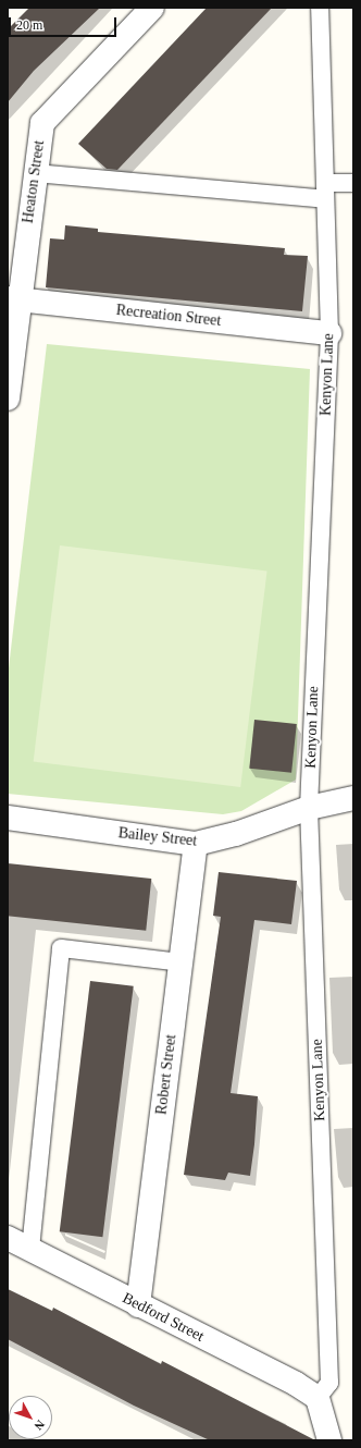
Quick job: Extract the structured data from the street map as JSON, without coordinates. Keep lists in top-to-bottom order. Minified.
{"streets":{"street":["Heaton Street","Recreation Street","Bailey Street","Robert Street","Bedford Street"],"lane":["Kenyon Lane"]},"crossings":[["Heaton Street","Recreation Street"],["Recreation Street","Kenyon Lane"],["Kenyon Lane","Bailey Street"],["Kenyon Lane","Bedford Street"],["Bailey Street","Robert Street"],["Robert Street","Bedford Street"]],"scale_bar":"20 m","north":"bottom right"}
